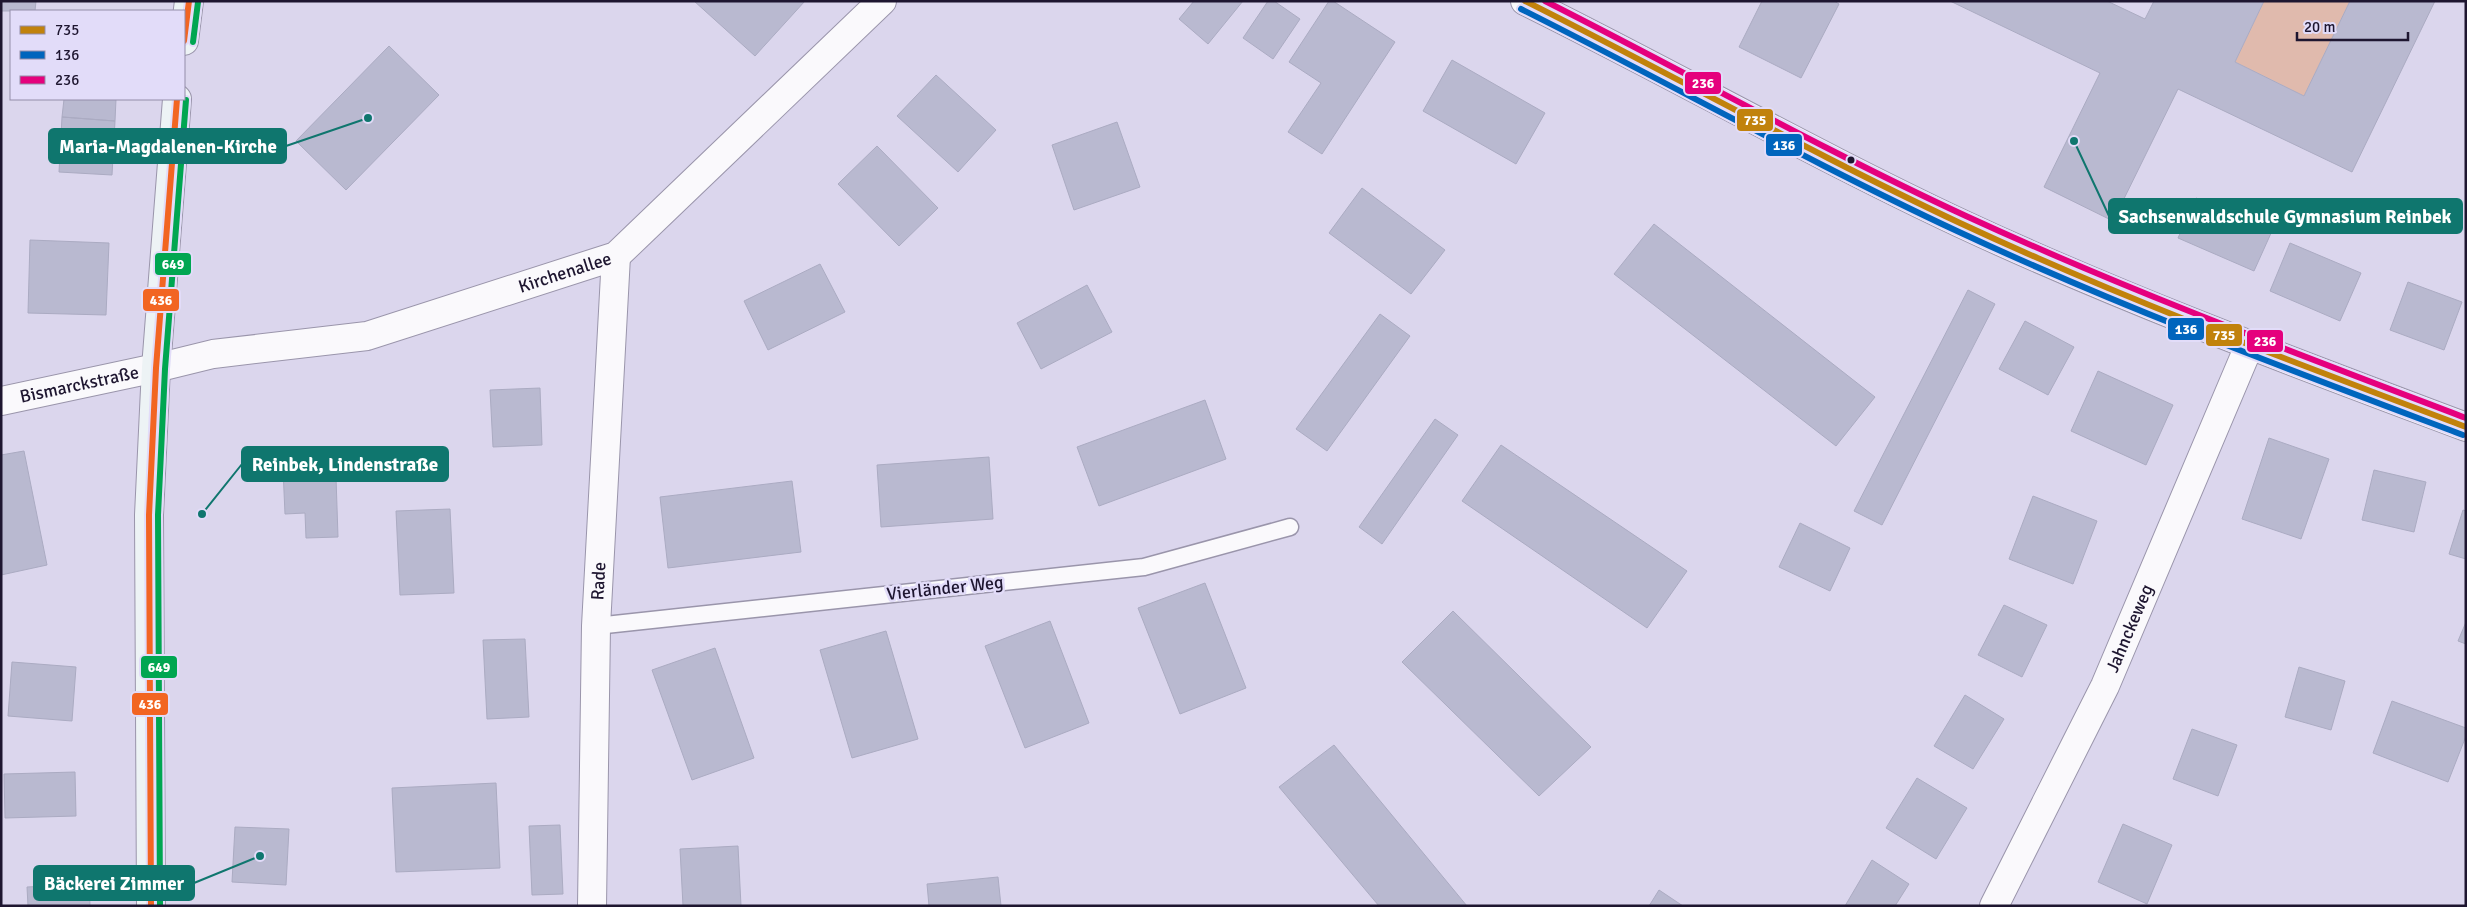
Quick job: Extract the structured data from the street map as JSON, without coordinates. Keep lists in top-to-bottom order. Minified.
{"streets":{"street":["Kirchenallee","Bismarckstraße","Rade","Jahnckeweg"],"lane":["Vierländer Weg"]},"crossings":[["Kirchenallee","Bismarckstraße"],["Kirchenallee","Rade"],["Rade","Vierländer Weg"]],"places":["Maria-Magdalenen-Kirche","Sachsenwaldschule Gymnasium Reinbek","Reinbek, Lindenstraße","Bäckerei Zimmer"],"lines":["transit line 735","transit line 236","transit line 436","transit line 649","transit line 136"],"legend":["735","136","236"],"scale_bar":"20 m"}
